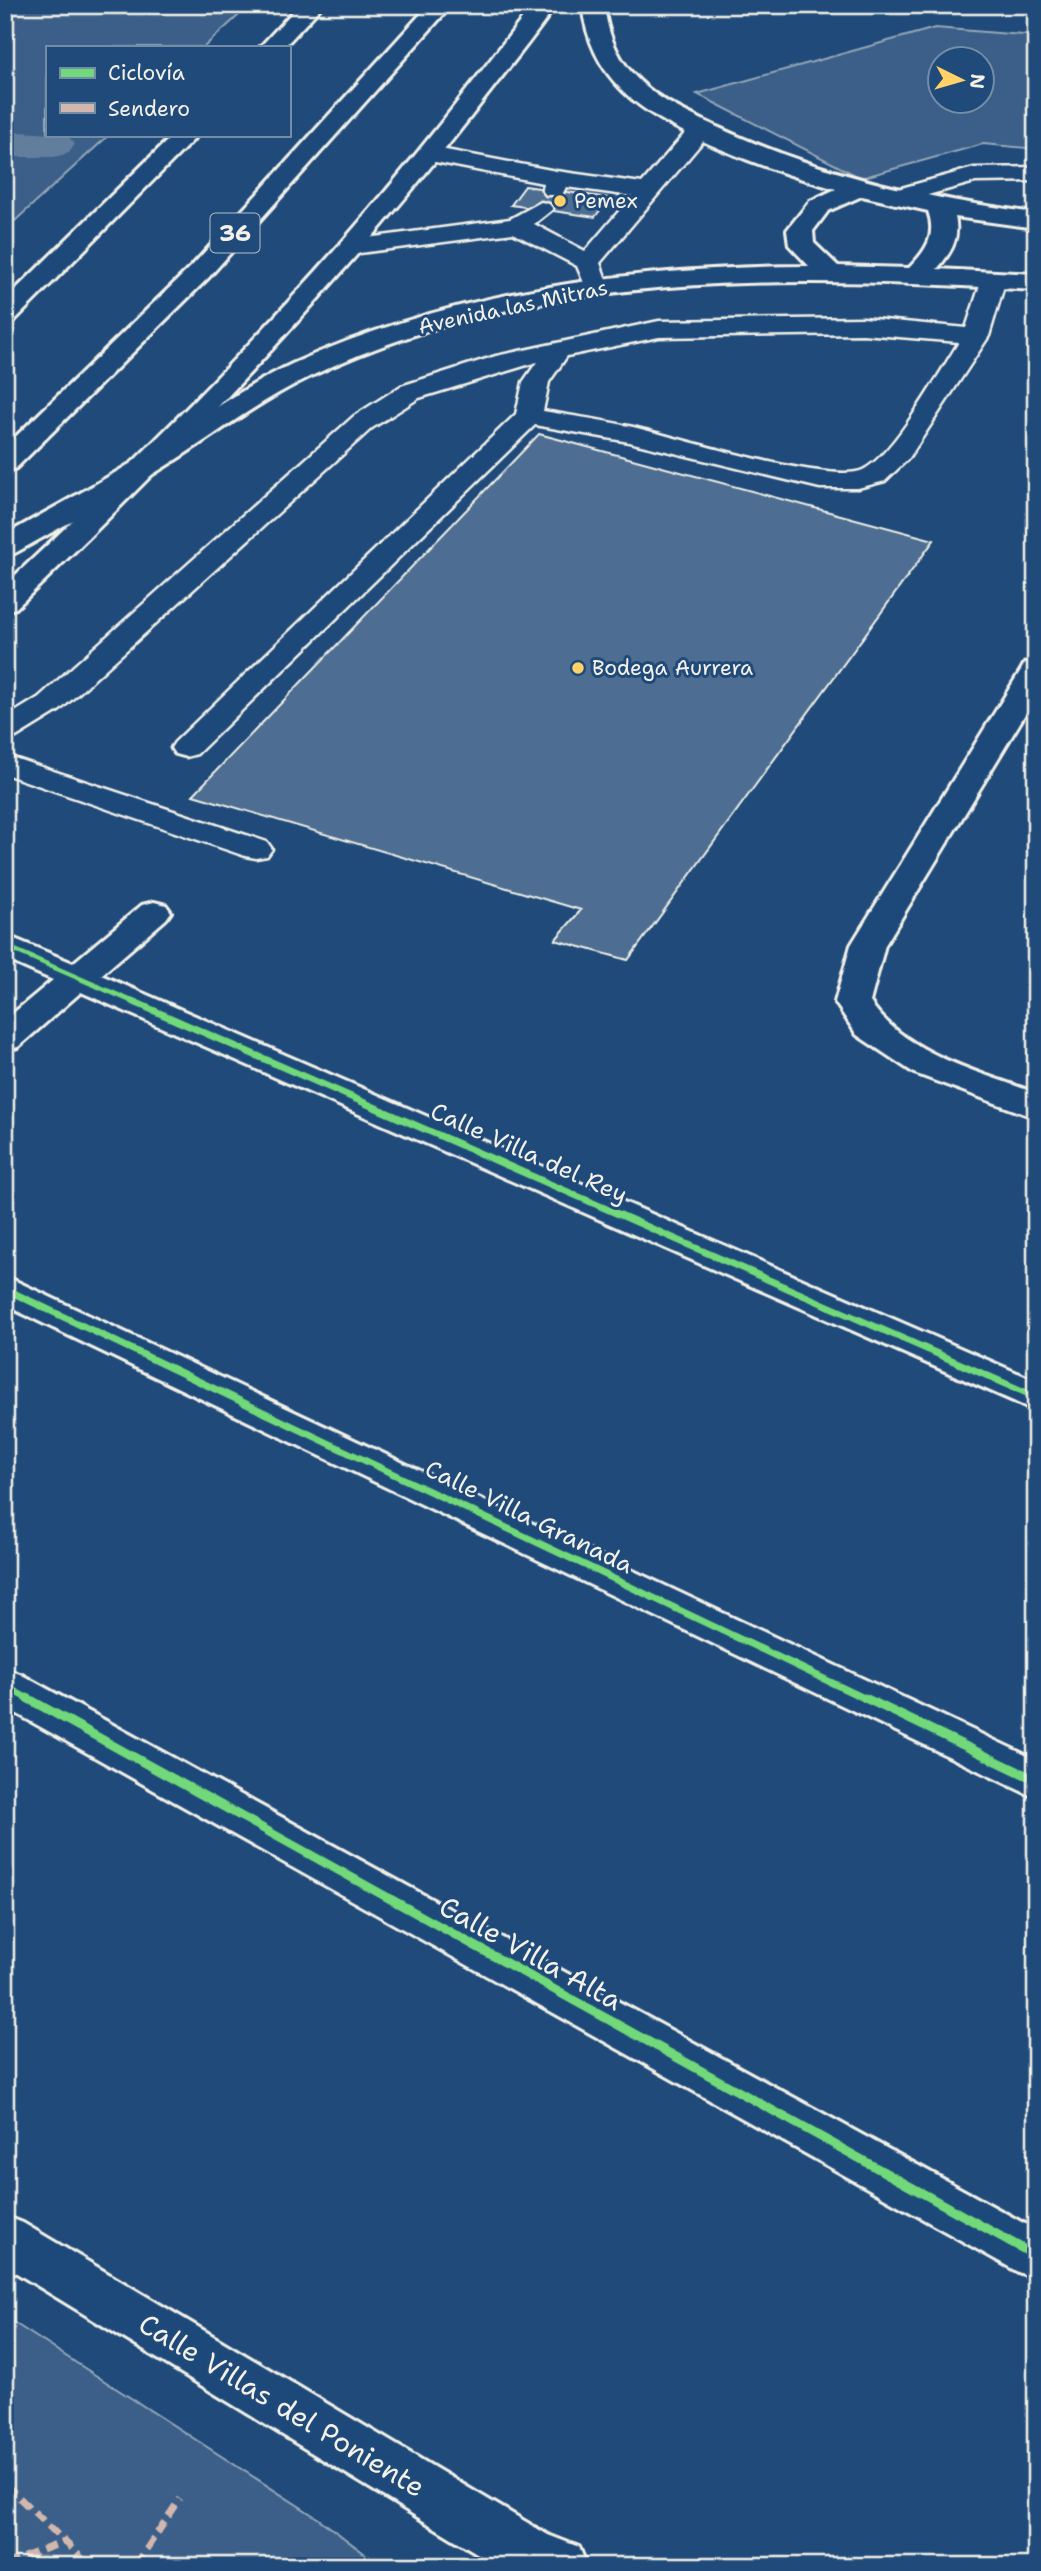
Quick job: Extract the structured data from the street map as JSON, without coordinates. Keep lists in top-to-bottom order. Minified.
{"streets":{"street":["36","Avenida las Mitras","Calle Villa del Rey","Calle Villa Granada","Calle Villa Alta","Calle Villas del Poniente"]},"places":["Pemex","Bodega Aurrera"],"legend":["Ciclovía","Sendero"],"north":"right"}
